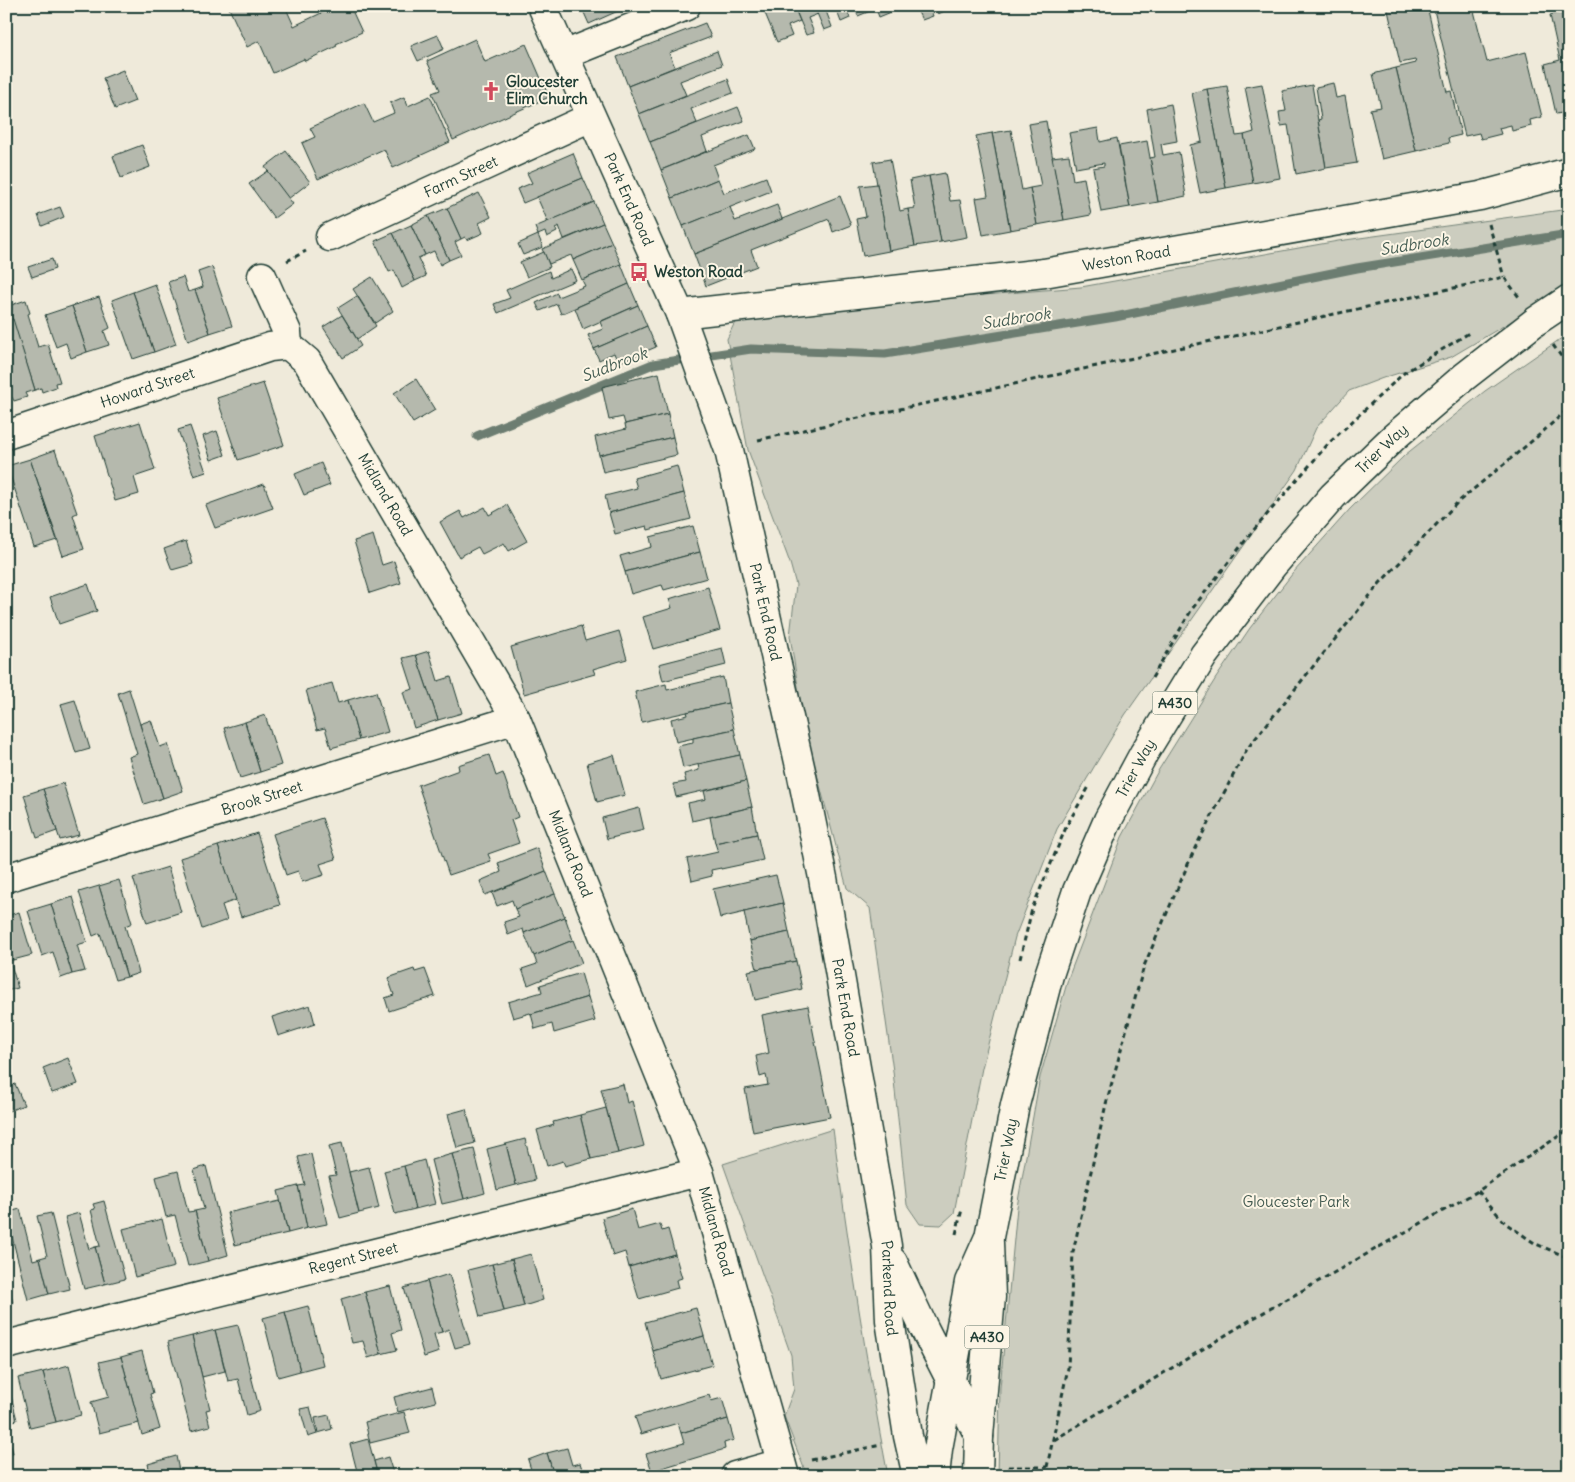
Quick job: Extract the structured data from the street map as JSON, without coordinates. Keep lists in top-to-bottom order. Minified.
{"streets":{"street":["Farm Street","Park End Road","Weston Road","Howard Street","Trier Way","Midland Road","A430","Brook Street","Regent Street","Parkend Road"]},"crossings":[["Farm Street","Park End Road"],["Park End Road","Weston Road"],["Park End Road","Parkend Road"],["Howard Street","Midland Road"],["Trier Way","Parkend Road"],["Midland Road","Brook Street"],["Midland Road","Regent Street"]],"water":["Sudbrook"],"parks":["Gloucester Park"],"places":{"church":["Gloucester Elim Church"],"bus stop":["Weston Road"]}}
